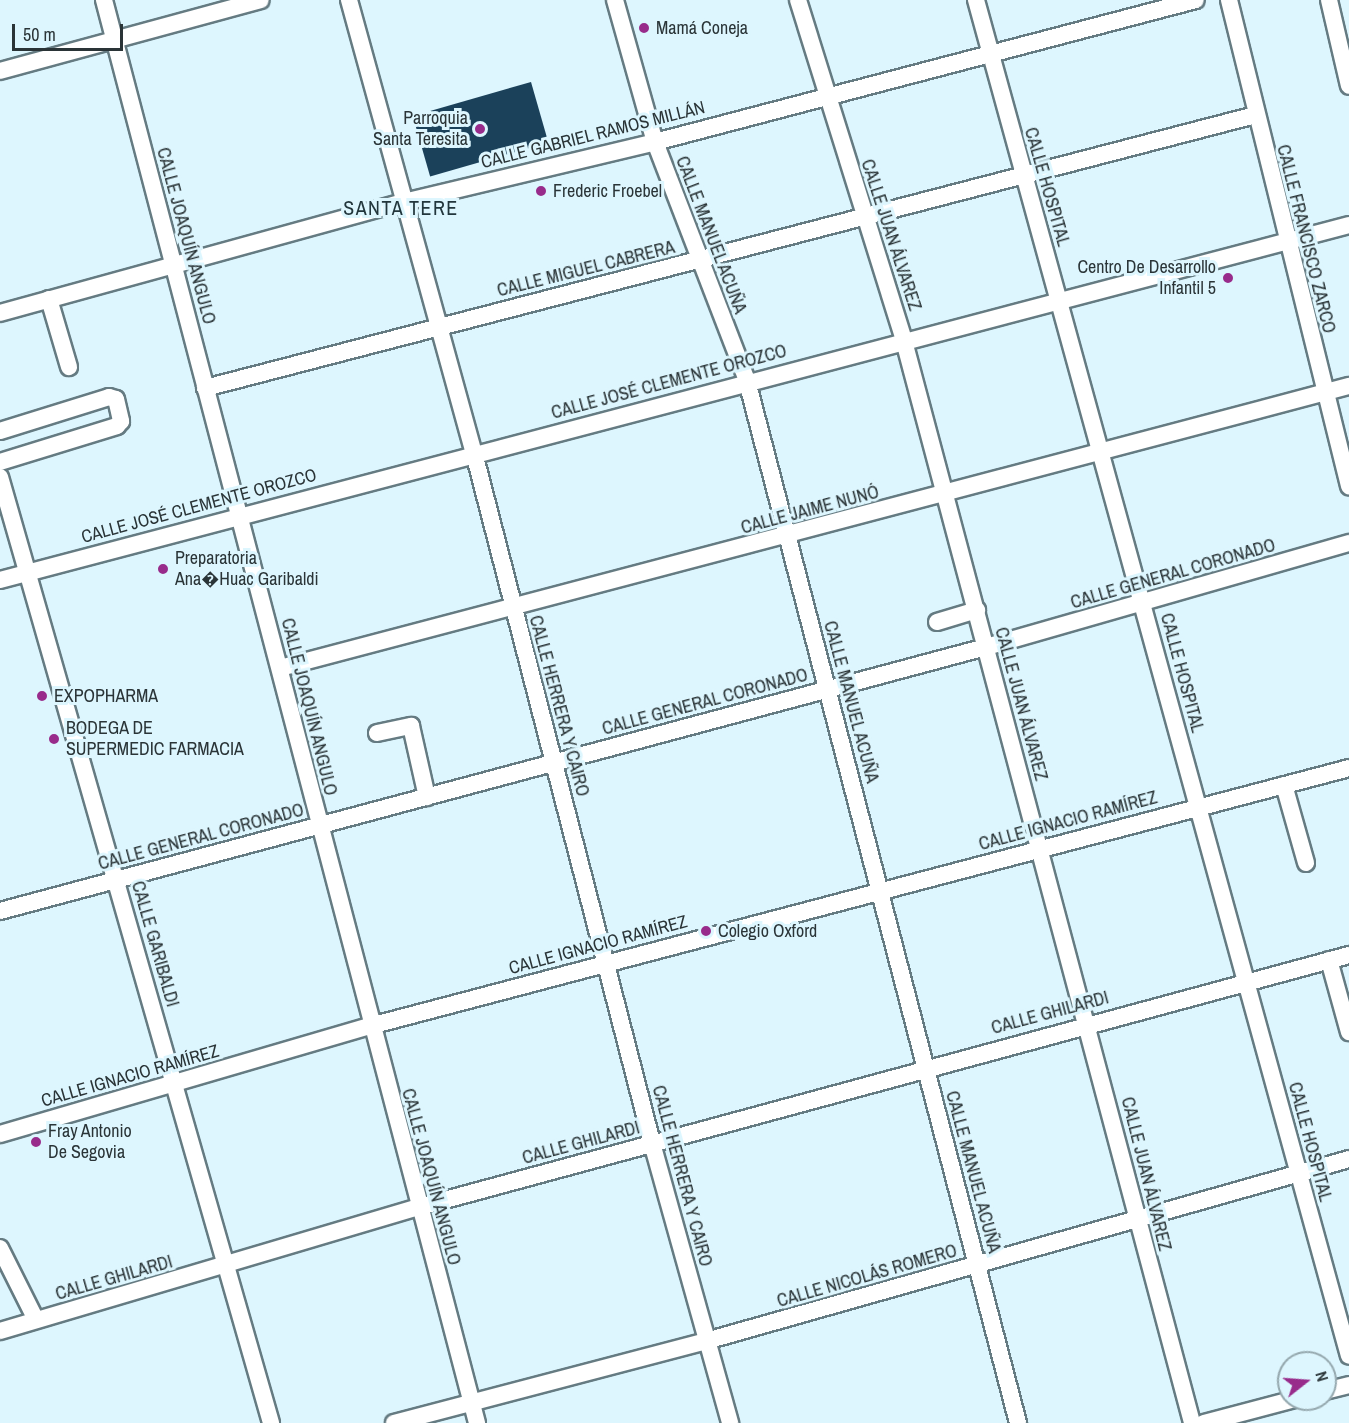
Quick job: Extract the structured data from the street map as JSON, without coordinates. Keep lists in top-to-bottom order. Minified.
{"streets":{"street":["CALLE GABRIEL RAMOS MILLÁN","CALLE HOSPITAL","CALLE MANUEL ACUÑA","CALLE JUAN ÁLVAREZ","CALLE JOAQUÍN ANGULO","CALLE FRANCISCO ZARCO","CALLE MIGUEL CABRERA","CALLE JOSÉ CLEMENTE OROZCO","CALLE JAIME NUNÓ","CALLE GENERAL CORONADO","CALLE HERRERA Y CAIRO","CALLE IGNACIO RAMÍREZ","CALLE GARIBALDI","CALLE GHILARDI","CALLE NICOLÁS ROMERO"]},"crossings":[["CALLE GABRIEL RAMOS MILLÁN","CALLE HOSPITAL"],["CALLE GABRIEL RAMOS MILLÁN","CALLE MANUEL ACUÑA"],["CALLE GABRIEL RAMOS MILLÁN","CALLE JUAN ÁLVAREZ"],["CALLE GABRIEL RAMOS MILLÁN","CALLE JOAQUÍN ANGULO"],["CALLE GABRIEL RAMOS MILLÁN","CALLE HERRERA Y CAIRO"],["CALLE HOSPITAL","CALLE MIGUEL CABRERA"],["CALLE HOSPITAL","CALLE JOSÉ CLEMENTE OROZCO"],["CALLE HOSPITAL","CALLE JAIME NUNÓ"],["CALLE HOSPITAL","CALLE GENERAL CORONADO"],["CALLE HOSPITAL","CALLE IGNACIO RAMÍREZ"],["CALLE HOSPITAL","CALLE GHILARDI"],["CALLE HOSPITAL","CALLE NICOLÁS ROMERO"],["CALLE MANUEL ACUÑA","CALLE MIGUEL CABRERA"],["CALLE MANUEL ACUÑA","CALLE JOSÉ CLEMENTE OROZCO"],["CALLE MANUEL ACUÑA","CALLE JAIME NUNÓ"],["CALLE MANUEL ACUÑA","CALLE GENERAL CORONADO"],["CALLE MANUEL ACUÑA","CALLE IGNACIO RAMÍREZ"],["CALLE MANUEL ACUÑA","CALLE GHILARDI"],["CALLE MANUEL ACUÑA","CALLE NICOLÁS ROMERO"],["CALLE JUAN ÁLVAREZ","CALLE MIGUEL CABRERA"],["CALLE JUAN ÁLVAREZ","CALLE JOSÉ CLEMENTE OROZCO"],["CALLE JUAN ÁLVAREZ","CALLE JAIME NUNÓ"],["CALLE JUAN ÁLVAREZ","CALLE GENERAL CORONADO"],["CALLE JUAN ÁLVAREZ","CALLE IGNACIO RAMÍREZ"],["CALLE JUAN ÁLVAREZ","CALLE GHILARDI"],["CALLE JUAN ÁLVAREZ","CALLE NICOLÁS ROMERO"],["CALLE JOAQUÍN ANGULO","CALLE MIGUEL CABRERA"],["CALLE JOAQUÍN ANGULO","CALLE JOSÉ CLEMENTE OROZCO"],["CALLE JOAQUÍN ANGULO","CALLE JAIME NUNÓ"],["CALLE JOAQUÍN ANGULO","CALLE GENERAL CORONADO"],["CALLE JOAQUÍN ANGULO","CALLE IGNACIO RAMÍREZ"],["CALLE JOAQUÍN ANGULO","CALLE GHILARDI"],["CALLE JOAQUÍN ANGULO","CALLE NICOLÁS ROMERO"],["CALLE FRANCISCO ZARCO","CALLE MIGUEL CABRERA"],["CALLE FRANCISCO ZARCO","CALLE JOSÉ CLEMENTE OROZCO"],["CALLE FRANCISCO ZARCO","CALLE JAIME NUNÓ"],["CALLE MIGUEL CABRERA","CALLE HERRERA Y CAIRO"],["CALLE JOSÉ CLEMENTE OROZCO","CALLE HERRERA Y CAIRO"],["CALLE JOSÉ CLEMENTE OROZCO","CALLE GARIBALDI"],["CALLE JAIME NUNÓ","CALLE HERRERA Y CAIRO"],["CALLE GENERAL CORONADO","CALLE HERRERA Y CAIRO"],["CALLE GENERAL CORONADO","CALLE GARIBALDI"],["CALLE HERRERA Y CAIRO","CALLE IGNACIO RAMÍREZ"],["CALLE HERRERA Y CAIRO","CALLE GHILARDI"],["CALLE HERRERA Y CAIRO","CALLE NICOLÁS ROMERO"],["CALLE IGNACIO RAMÍREZ","CALLE GARIBALDI"],["CALLE GARIBALDI","CALLE GHILARDI"]],"districts":["SANTA TERE"],"places":["Mamá Coneja","Parroquia Santa Teresita","Frederic Froebel","Centro De Desarrollo Infantil 5","Preparatoria Ana�Huac Garibaldi","EXPOPHARMA","BODEGA DE SUPERMEDIC FARMACIA","Colegio Oxford","Fray Antonio De Segovia"],"scale_bar":"50 m","north":"right"}
